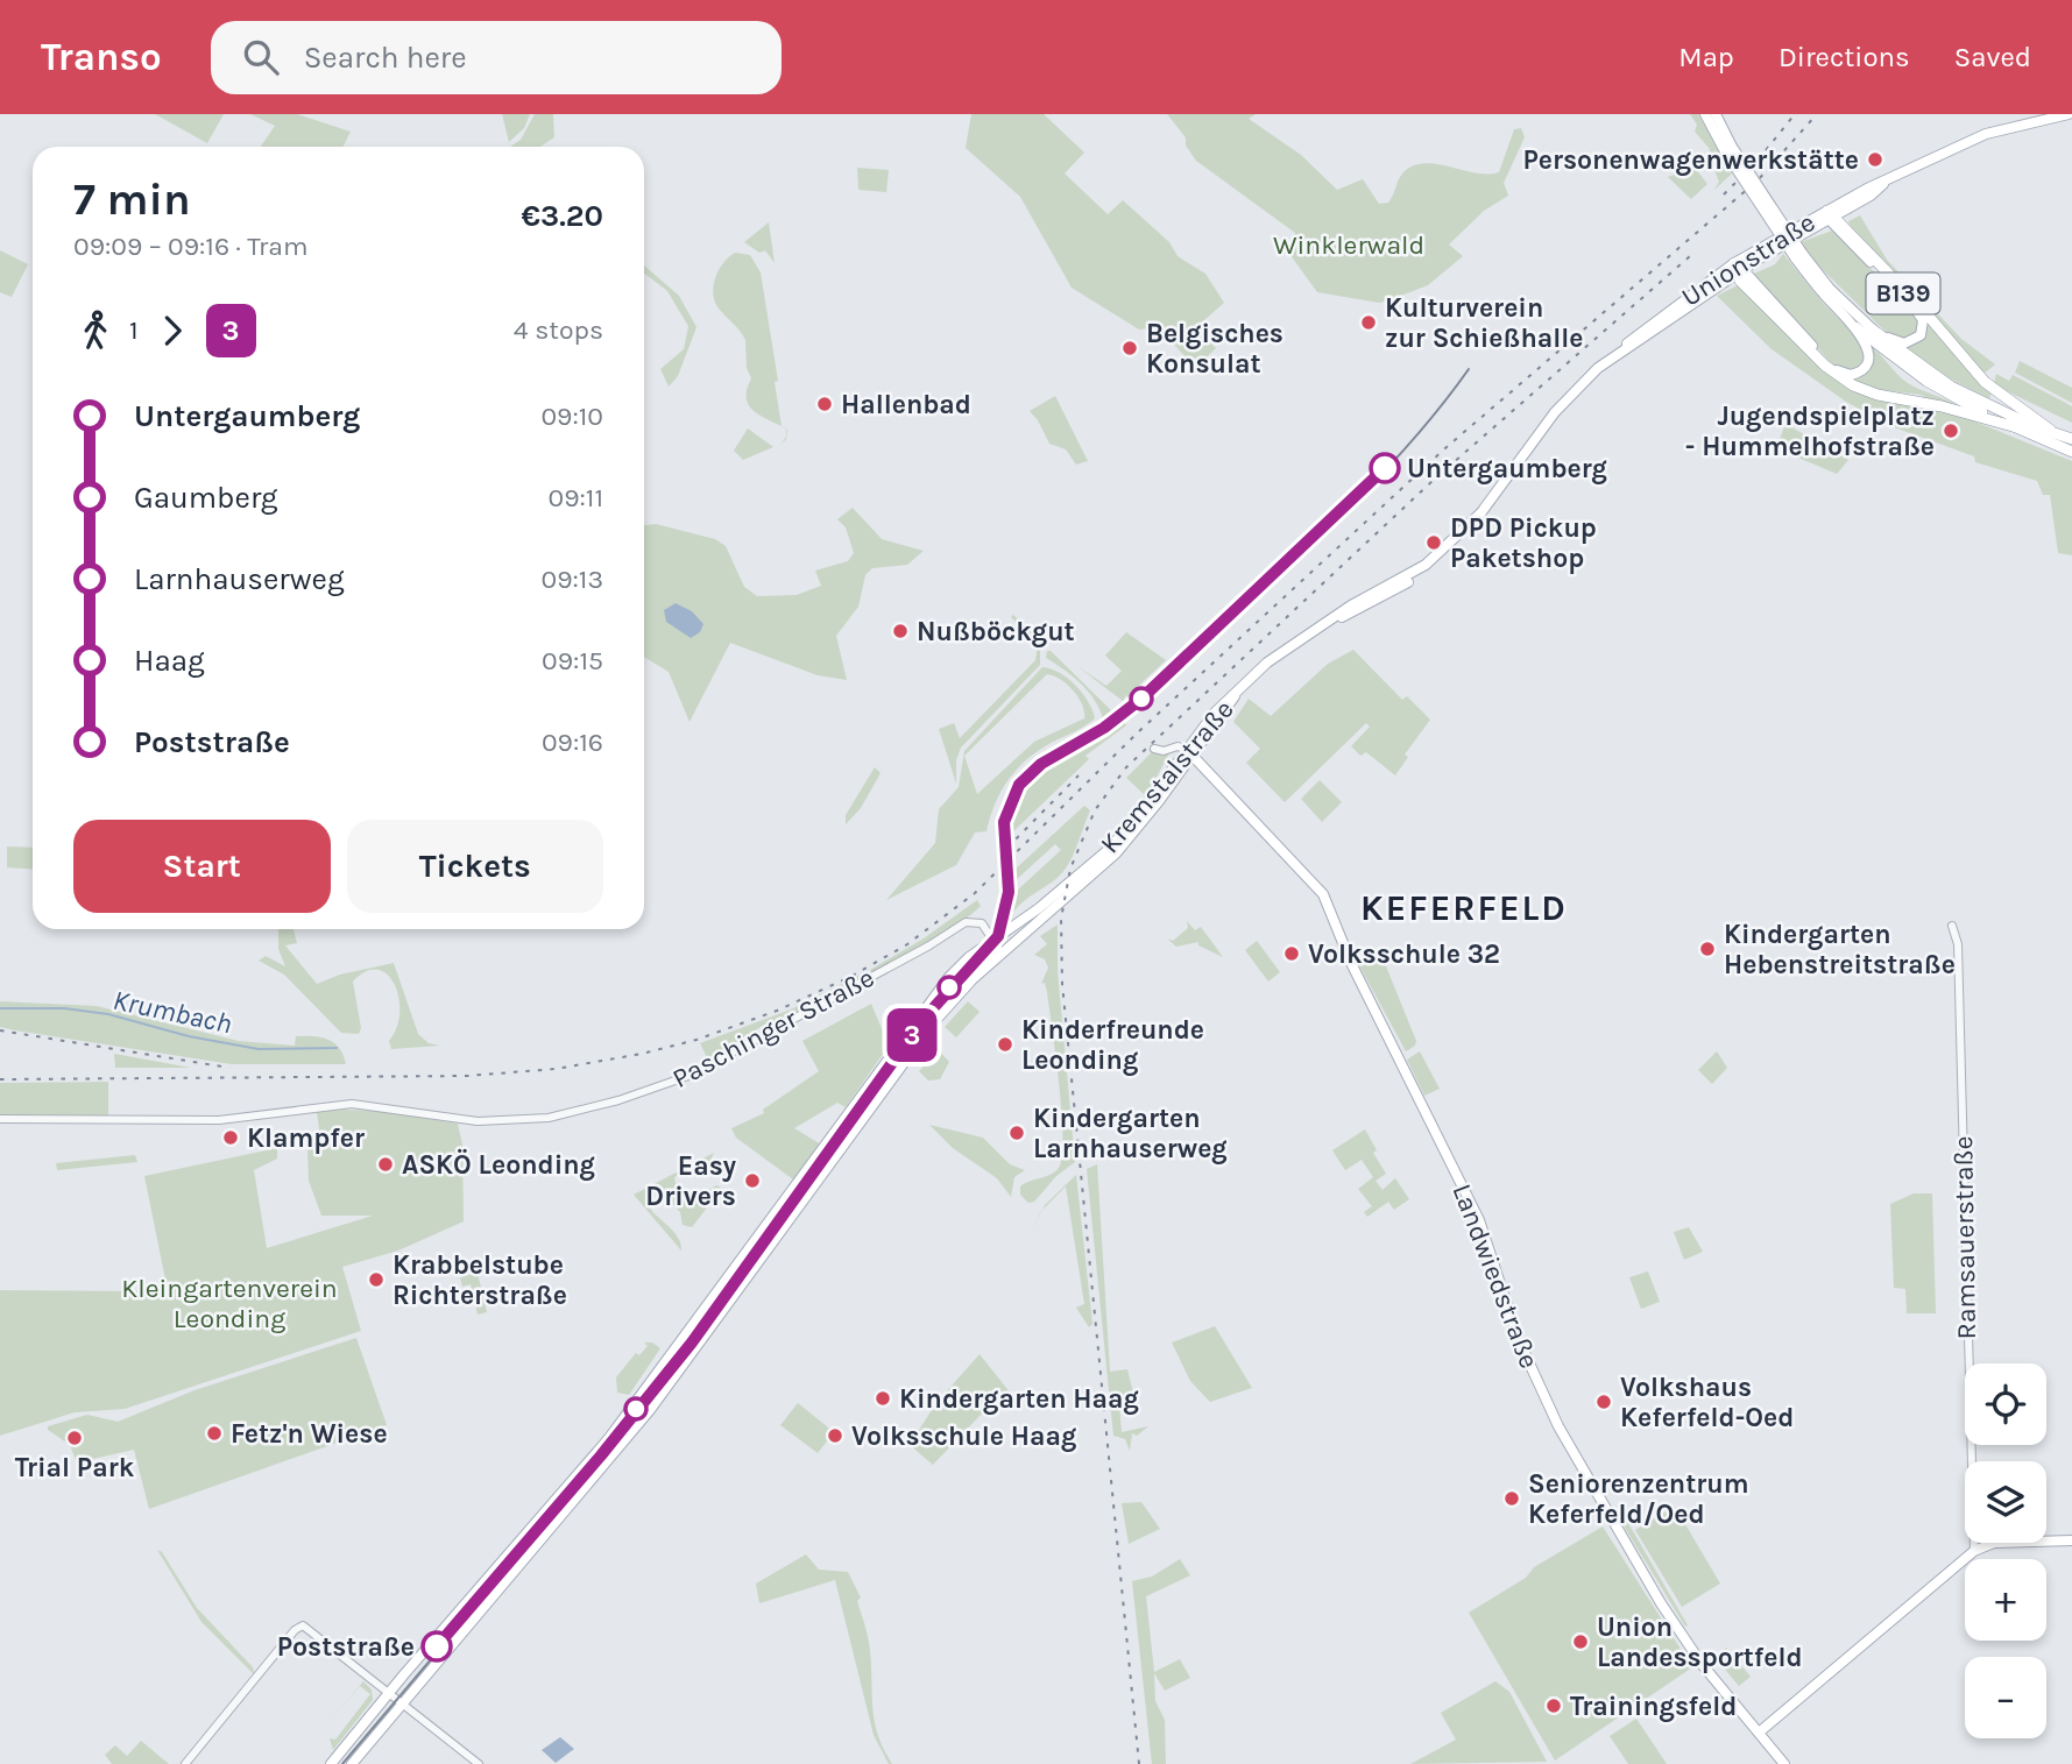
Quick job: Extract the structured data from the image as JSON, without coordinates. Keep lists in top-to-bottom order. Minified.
{"streets":{"main road":["Unionstraße","B139","Kremstalstraße","Landwiedstraße"],"street":["Paschinger Straße","Ramsauerstraße"]},"crossings":[["Unionstraße","B139"],["Unionstraße","Kremstalstraße"],["Kremstalstraße","Paschinger Straße"],["Kremstalstraße","Landwiedstraße"]],"districts":["KEFERFELD"],"water":["Krumbach"],"parks":["Winklerwald","Kleingartenverein Leonding"],"places":["Personenwagenwerkstätte","Kulturverein zur Schießhalle","Belgisches Konsulat","Hallenbad","Jugendspielplatz - Hummelhofstraße","Untergaumberg","DPD Pickup Paketshop","Nußböckgut","Kindergarten Hebenstreitstraße","Volksschule 32","Kinderfreunde Leonding","Kindergarten Larnhauserweg","Klampfer","ASKÖ Leonding","Easy Drivers","Krabbelstube Richterstraße","Kindergarten Haag","Volkshaus Keferfeld-Oed","Fetz'n Wiese","Volksschule Haag","Trial Park","Seniorenzentrum Keferfeld/Oed","Union Landessportfeld","Poststraße","Trainingsfeld"],"lines":["tram line 3"],"page":{"header":"Transo","search":"Search here","nav":["Map","Directions","Saved"],"on_map":"3","heading":["7 min","09:09 – 09:16 · Tram","€3.20"],"legs":["1","3","4 stops"],"list":[{"name":"Untergaumberg","value":"09:10"},{"name":"Gaumberg","value":"09:11"},{"name":"Larnhauserweg","value":"09:13"},{"name":"Haag","value":"09:15"},{"name":"Poststraße","value":"09:16"}],"buttons":["Start","Tickets"],"map_buttons":["+","−"]}}
